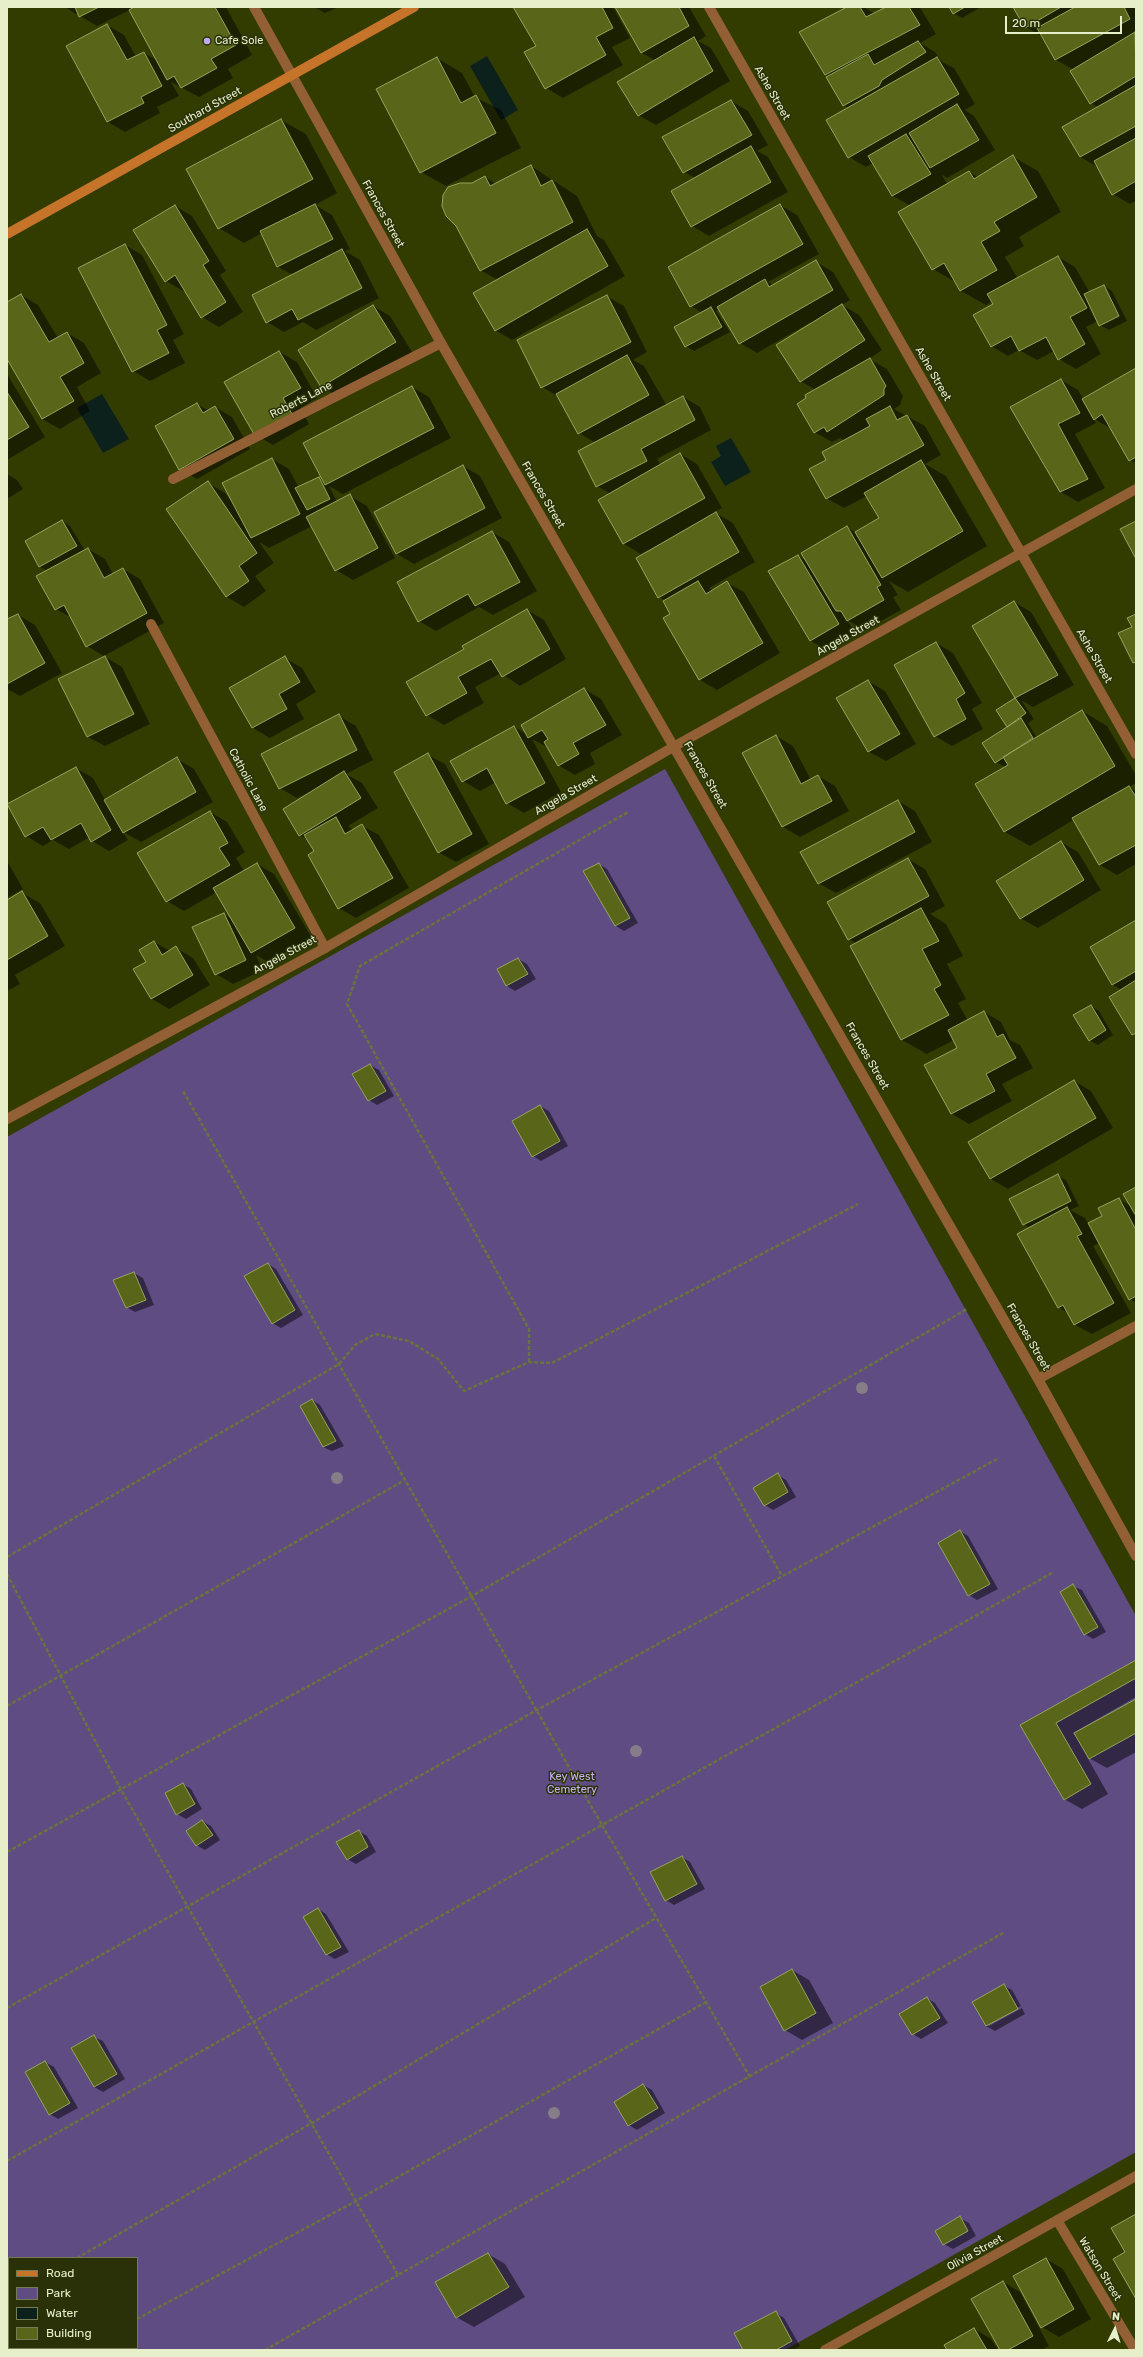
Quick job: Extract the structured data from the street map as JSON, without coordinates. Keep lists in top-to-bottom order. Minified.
{"streets":{"street":["Ashe Street","Southard Street","Frances Street","Roberts Lane","Angela Street","Catholic Lane","Olivia Street","Watson Street"]},"crossings":[["Ashe Street","Angela Street"],["Southard Street","Frances Street"],["Frances Street","Roberts Lane"],["Frances Street","Angela Street"],["Angela Street","Catholic Lane"],["Olivia Street","Watson Street"]],"parks":["Key West Cemetery"],"places":["Cafe Sole"],"legend":["Road","Park","Water","Building"],"scale_bar":"20 m","north":"top"}
